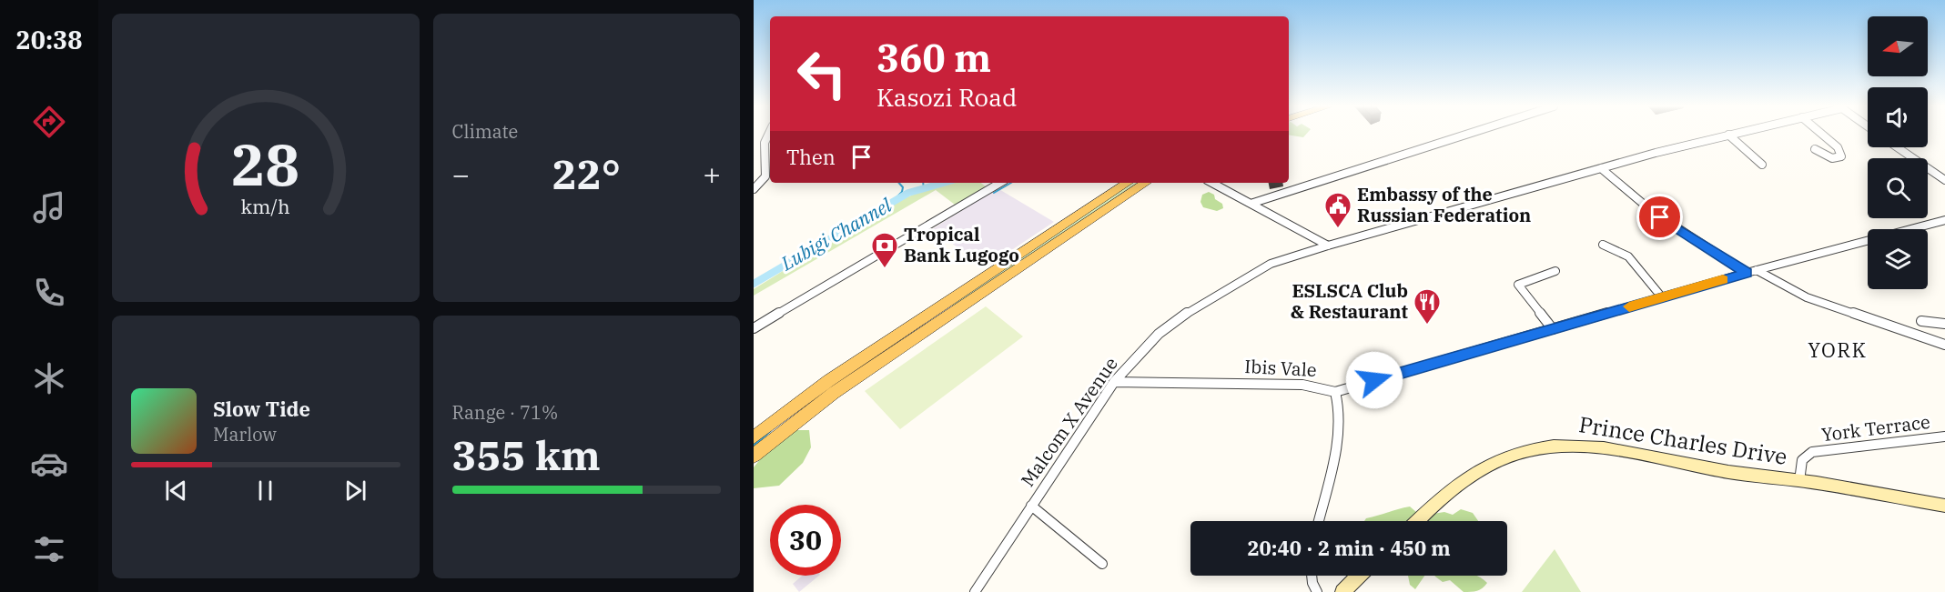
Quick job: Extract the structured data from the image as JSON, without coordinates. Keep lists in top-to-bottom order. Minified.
{"streets":{"street":["Ibis Vale","Malcom X Avenue","York Terrace","Prince Charles Drive"]},"crossings":[["Ibis Vale","Malcom X Avenue"],["York Terrace","Prince Charles Drive"]],"districts":["YORK"],"water":["Lubigi Channel"],"places":{"public building":["Embassy of the Russian Federation"],"bank":["Tropical Bank Lugogo"],"restaurant":["ESLSCA Club & Restaurant"]},"north":"left","page":{"tabs":"20:38","tile":["Climate",["Range · 71%","355 km"]],"turn":["360 m","Kasozi Road"],"then":"Then","heat":["−","22°","+"],"song":["Slow Tide","Marlow"],"limit":"30","trip":"20:40 · 2 min · 450 m","gauge":["28","km/h"]}}
